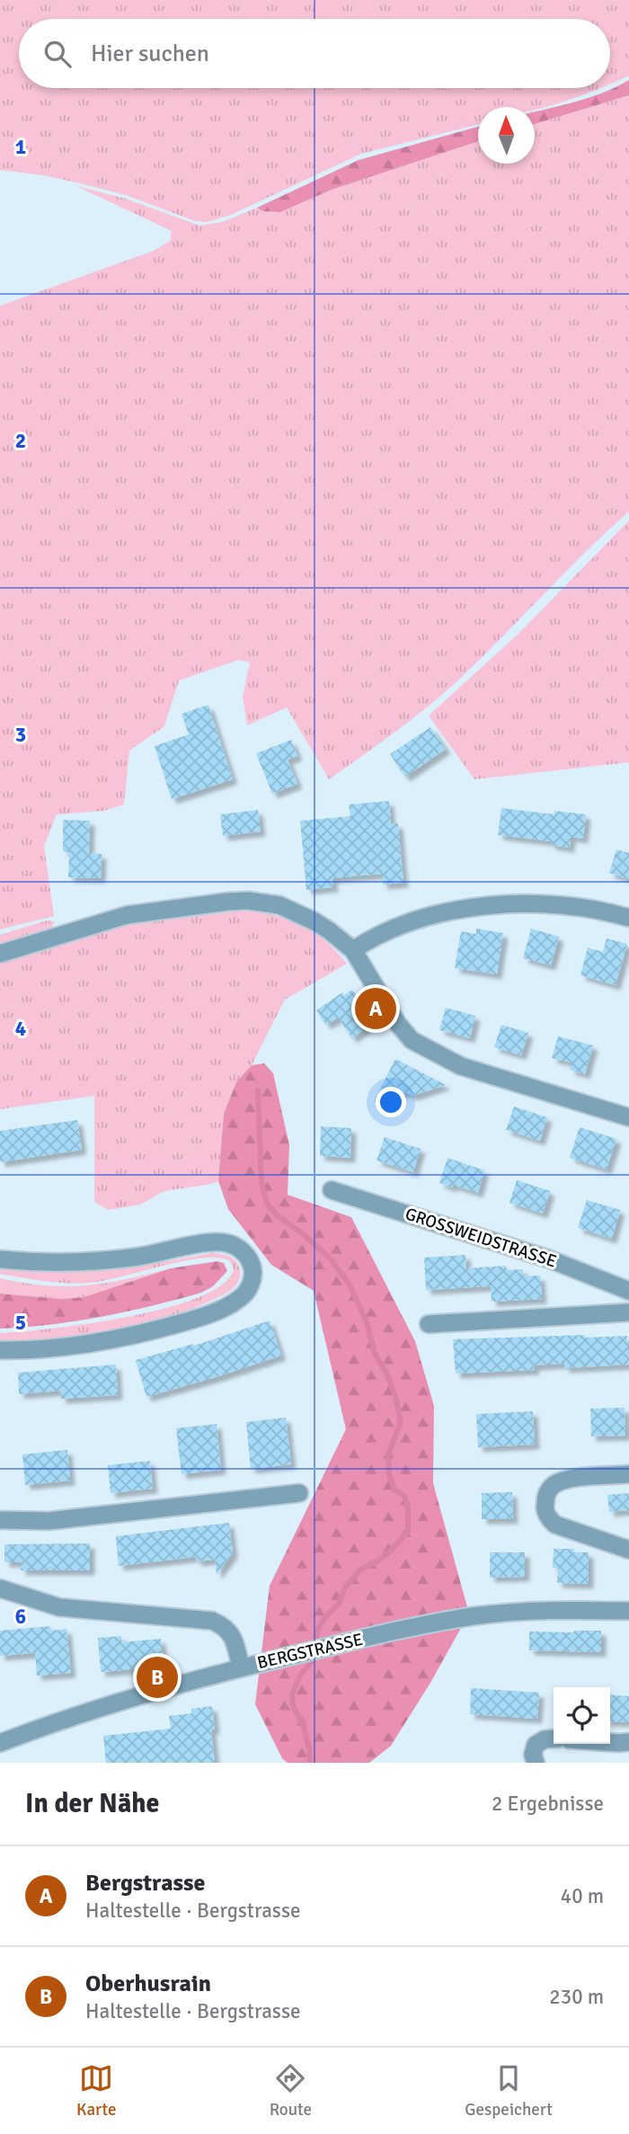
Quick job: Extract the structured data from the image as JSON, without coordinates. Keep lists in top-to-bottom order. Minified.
{"streets":{"street":["GROSSWEIDSTRASSE","BERGSTRASSE"]},"north":"top","page":{"search":"Hier suchen","pins":["A","B"],"heading":["In der Nähe","2 Ergebnisse"],"list":[{"mark":"A","name":"Bergstrasse","note":"Haltestelle · Bergstrasse","value":"40 m"},{"mark":"B","name":"Oberhusrain","note":"Haltestelle · Bergstrasse","value":"230 m"}],"nav":["Karte","Route","Gespeichert"]},"grid":{"rows":["1","2","3","4","5","6"]}}
